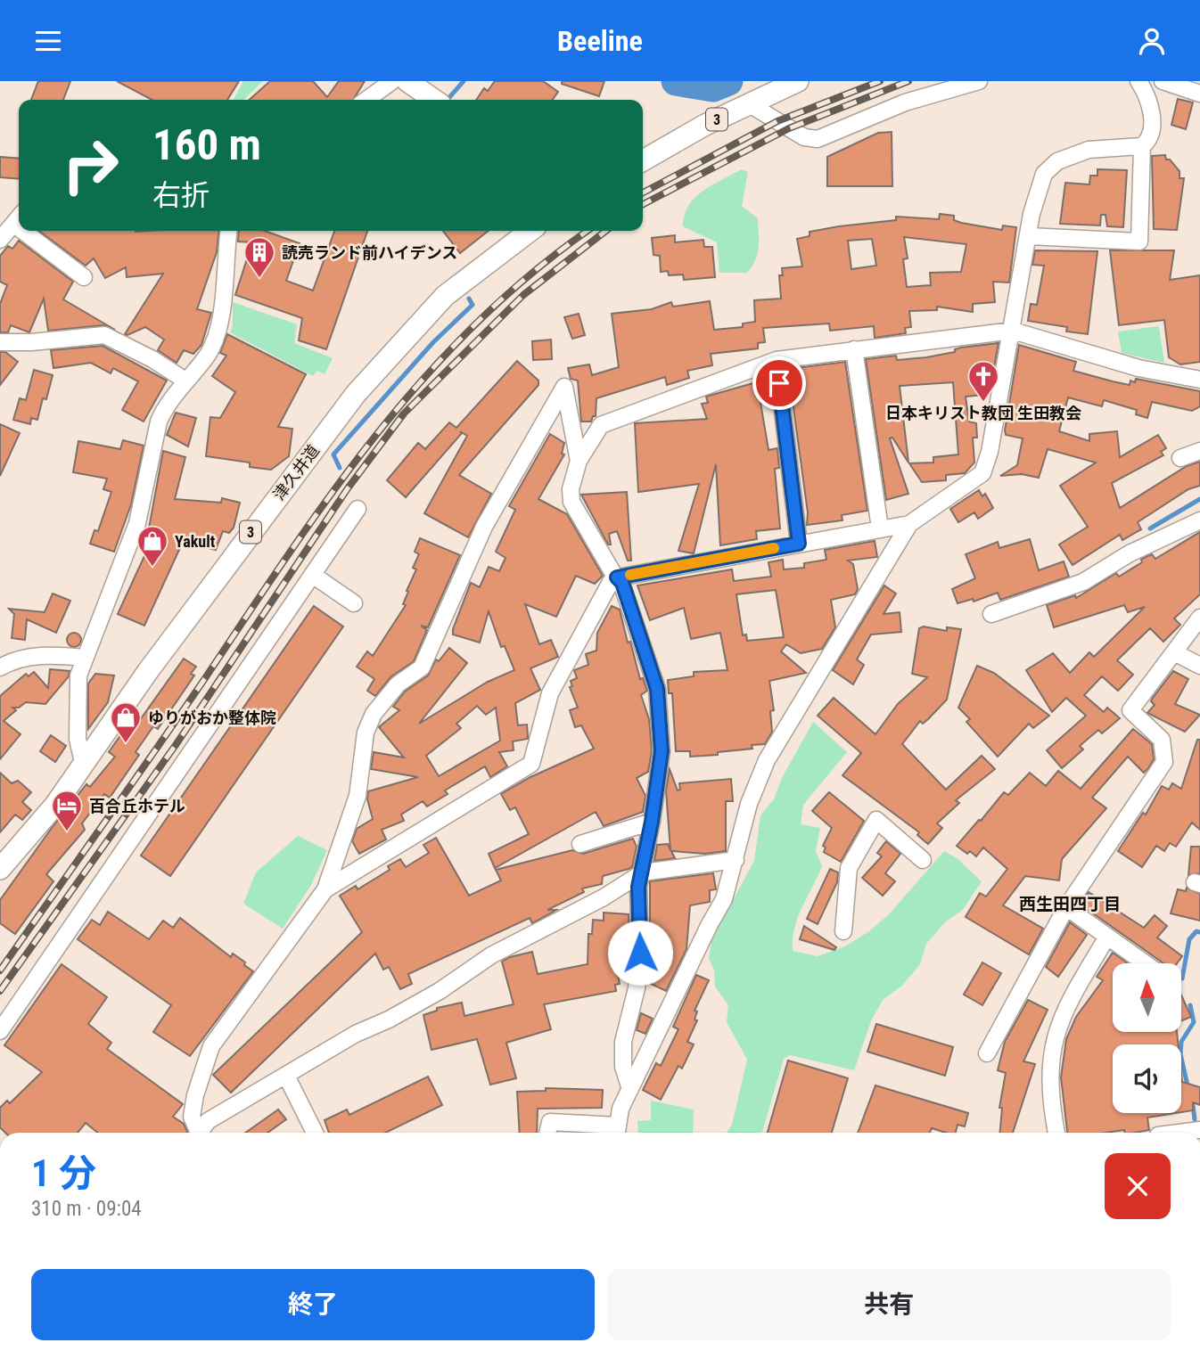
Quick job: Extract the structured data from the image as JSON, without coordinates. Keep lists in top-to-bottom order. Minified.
{"streets":{"main road":["3","津久井道"]},"districts":["西生田四丁目"],"places":{"building":["読売ランド前ハイデンス"],"church":["日本キリスト教団 生田教会"],"shop":["Yakult","ゆりがおか整体院"],"hotel":["百合丘ホテル"]},"north":"top","page":{"header":"Beeline","turn":["160 m","右折"],"heading":["1 分","310 m · 09:04"],"buttons":["終了","共有"]}}
